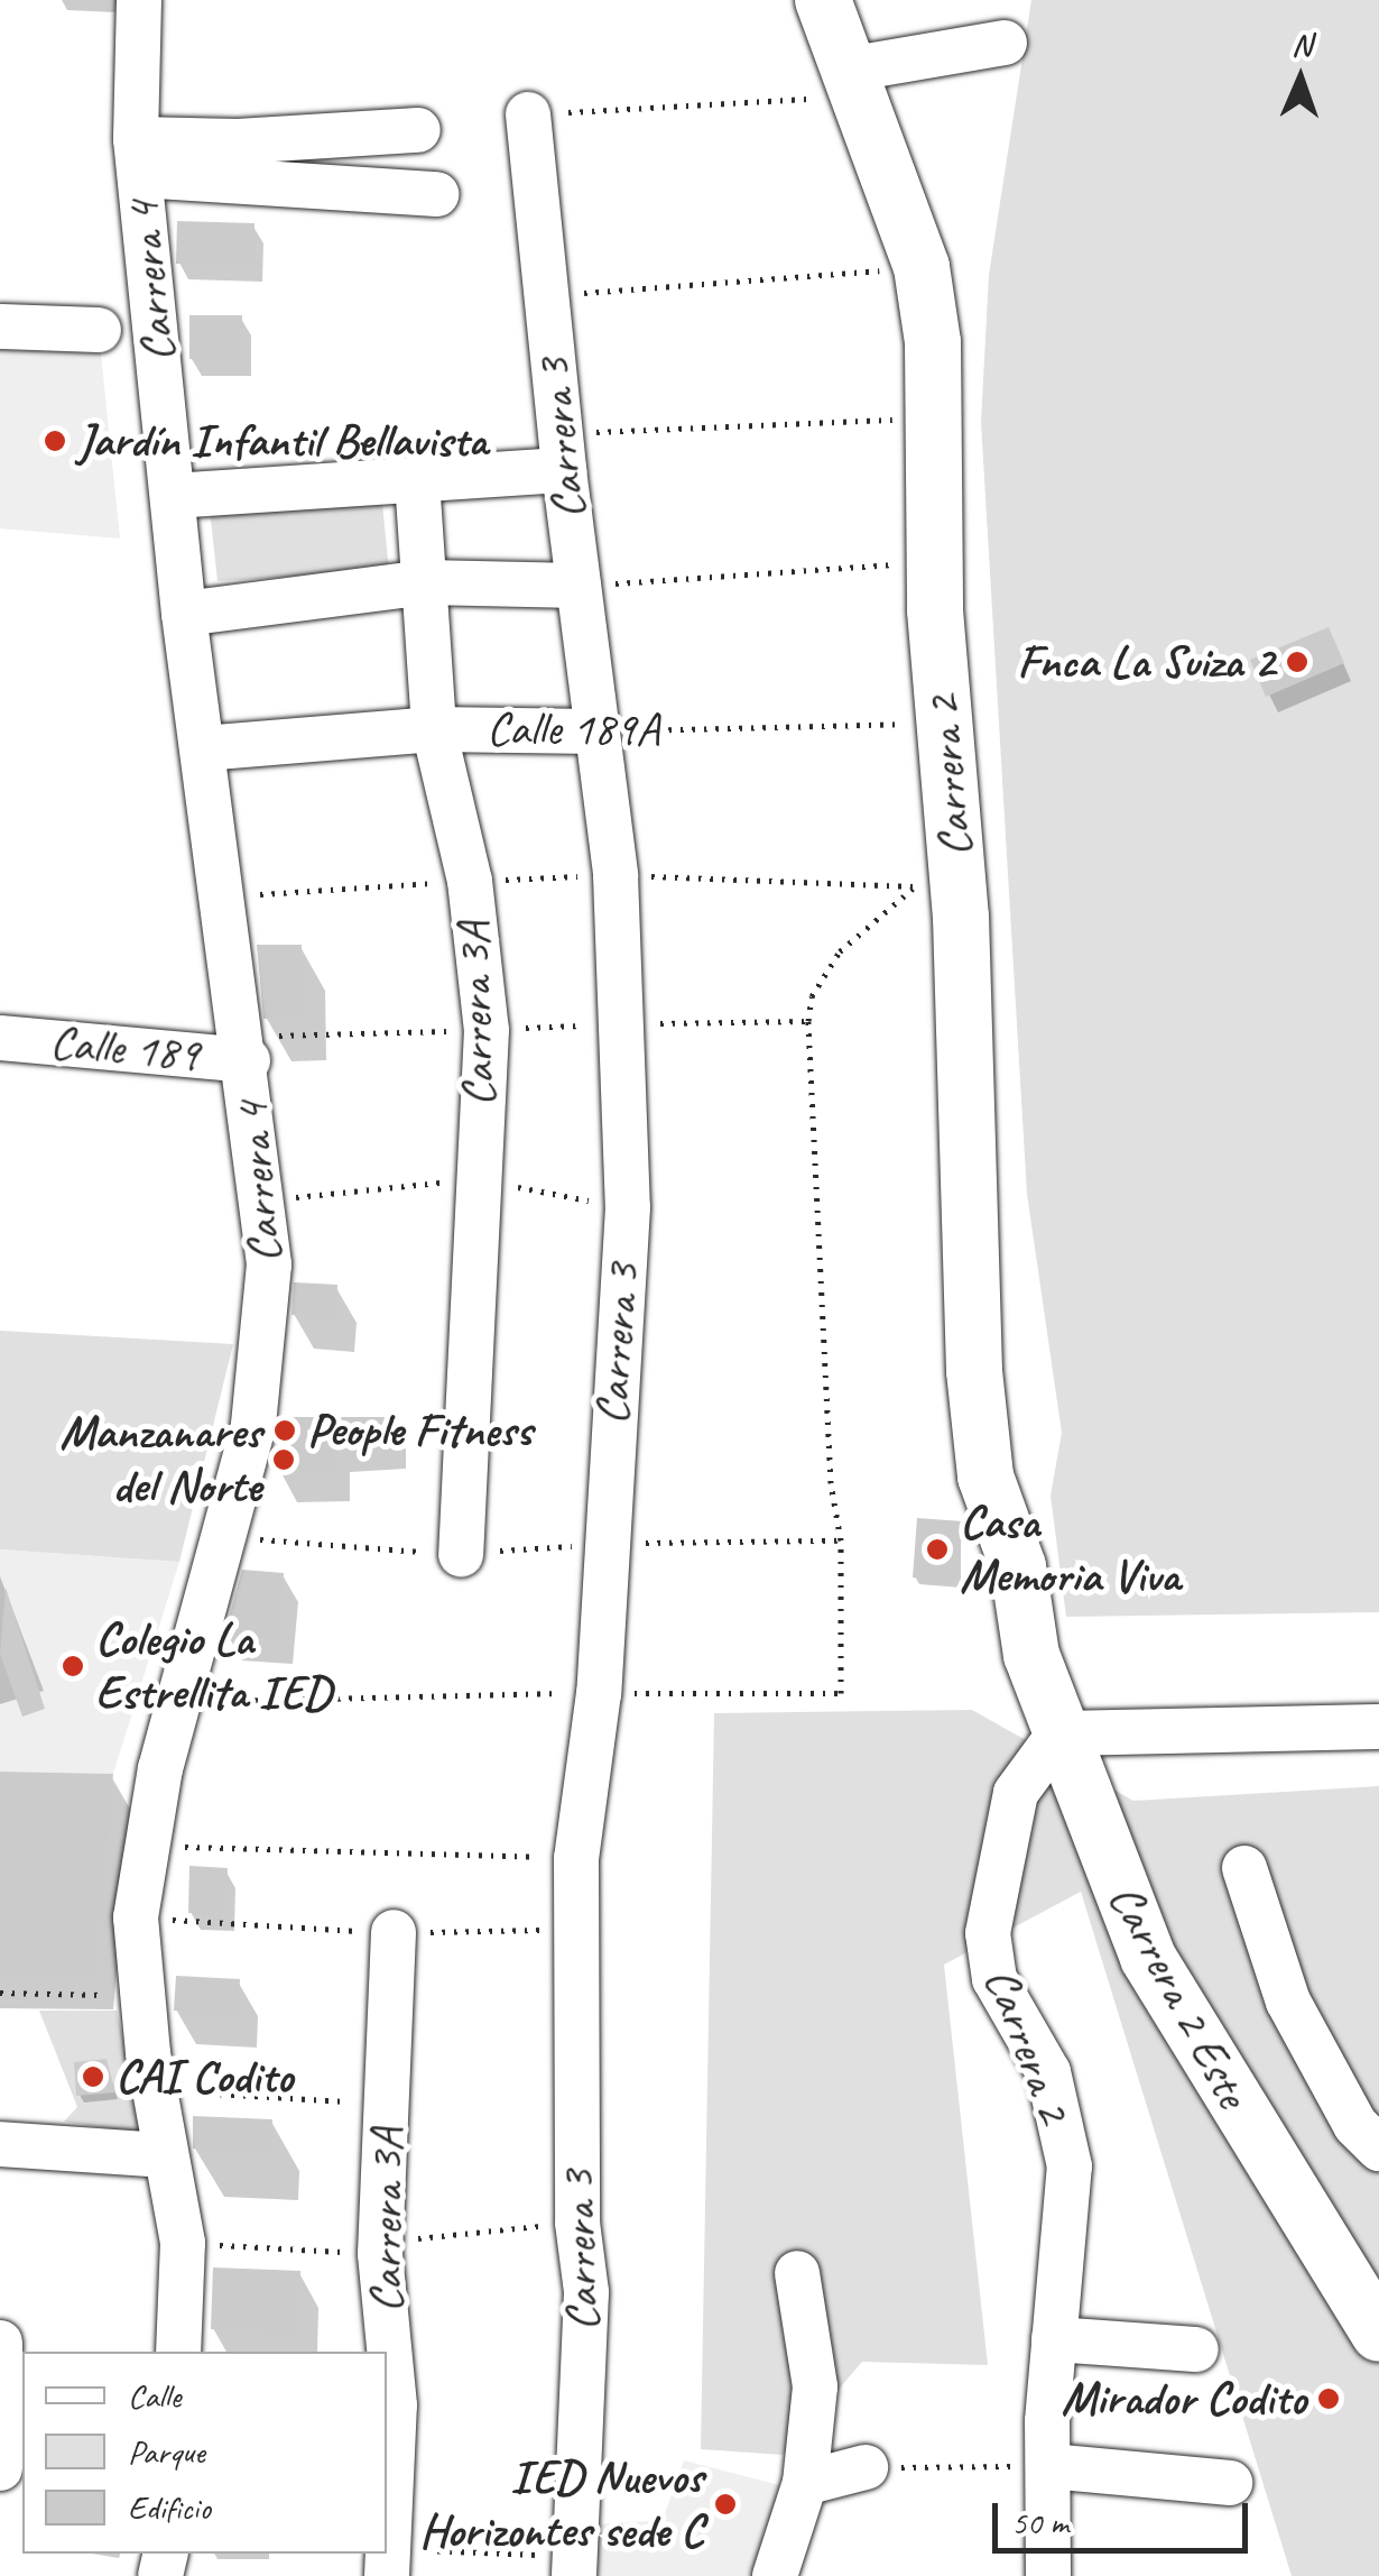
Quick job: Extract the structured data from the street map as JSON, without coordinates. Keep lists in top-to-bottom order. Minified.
{"streets":{"main road":["Carrera 2","Carrera 2 Este"],"street":["Carrera 4","Carrera 3","Calle 189A","Carrera 3A","Calle 189"]},"crossings":[["Carrera 4","Calle 189A"],["Carrera 4","Calle 189"],["Carrera 3","Calle 189A"],["Calle 189A","Carrera 2"],["Calle 189A","Carrera 3A"],["Carrera 2","Carrera 2 Este"]],"places":["Jardín Infantil Bellavista","Fnca La Suiza 2","People Fitness","Manzanares del Norte","Casa Memoria Viva","Colegio La Estrellita IED","CAI Codito","Mirador Codito","IED Nuevos Horizontes sede C"],"legend":["Calle","Parque","Edificio"],"scale_bar":"50 m","north":"top"}
